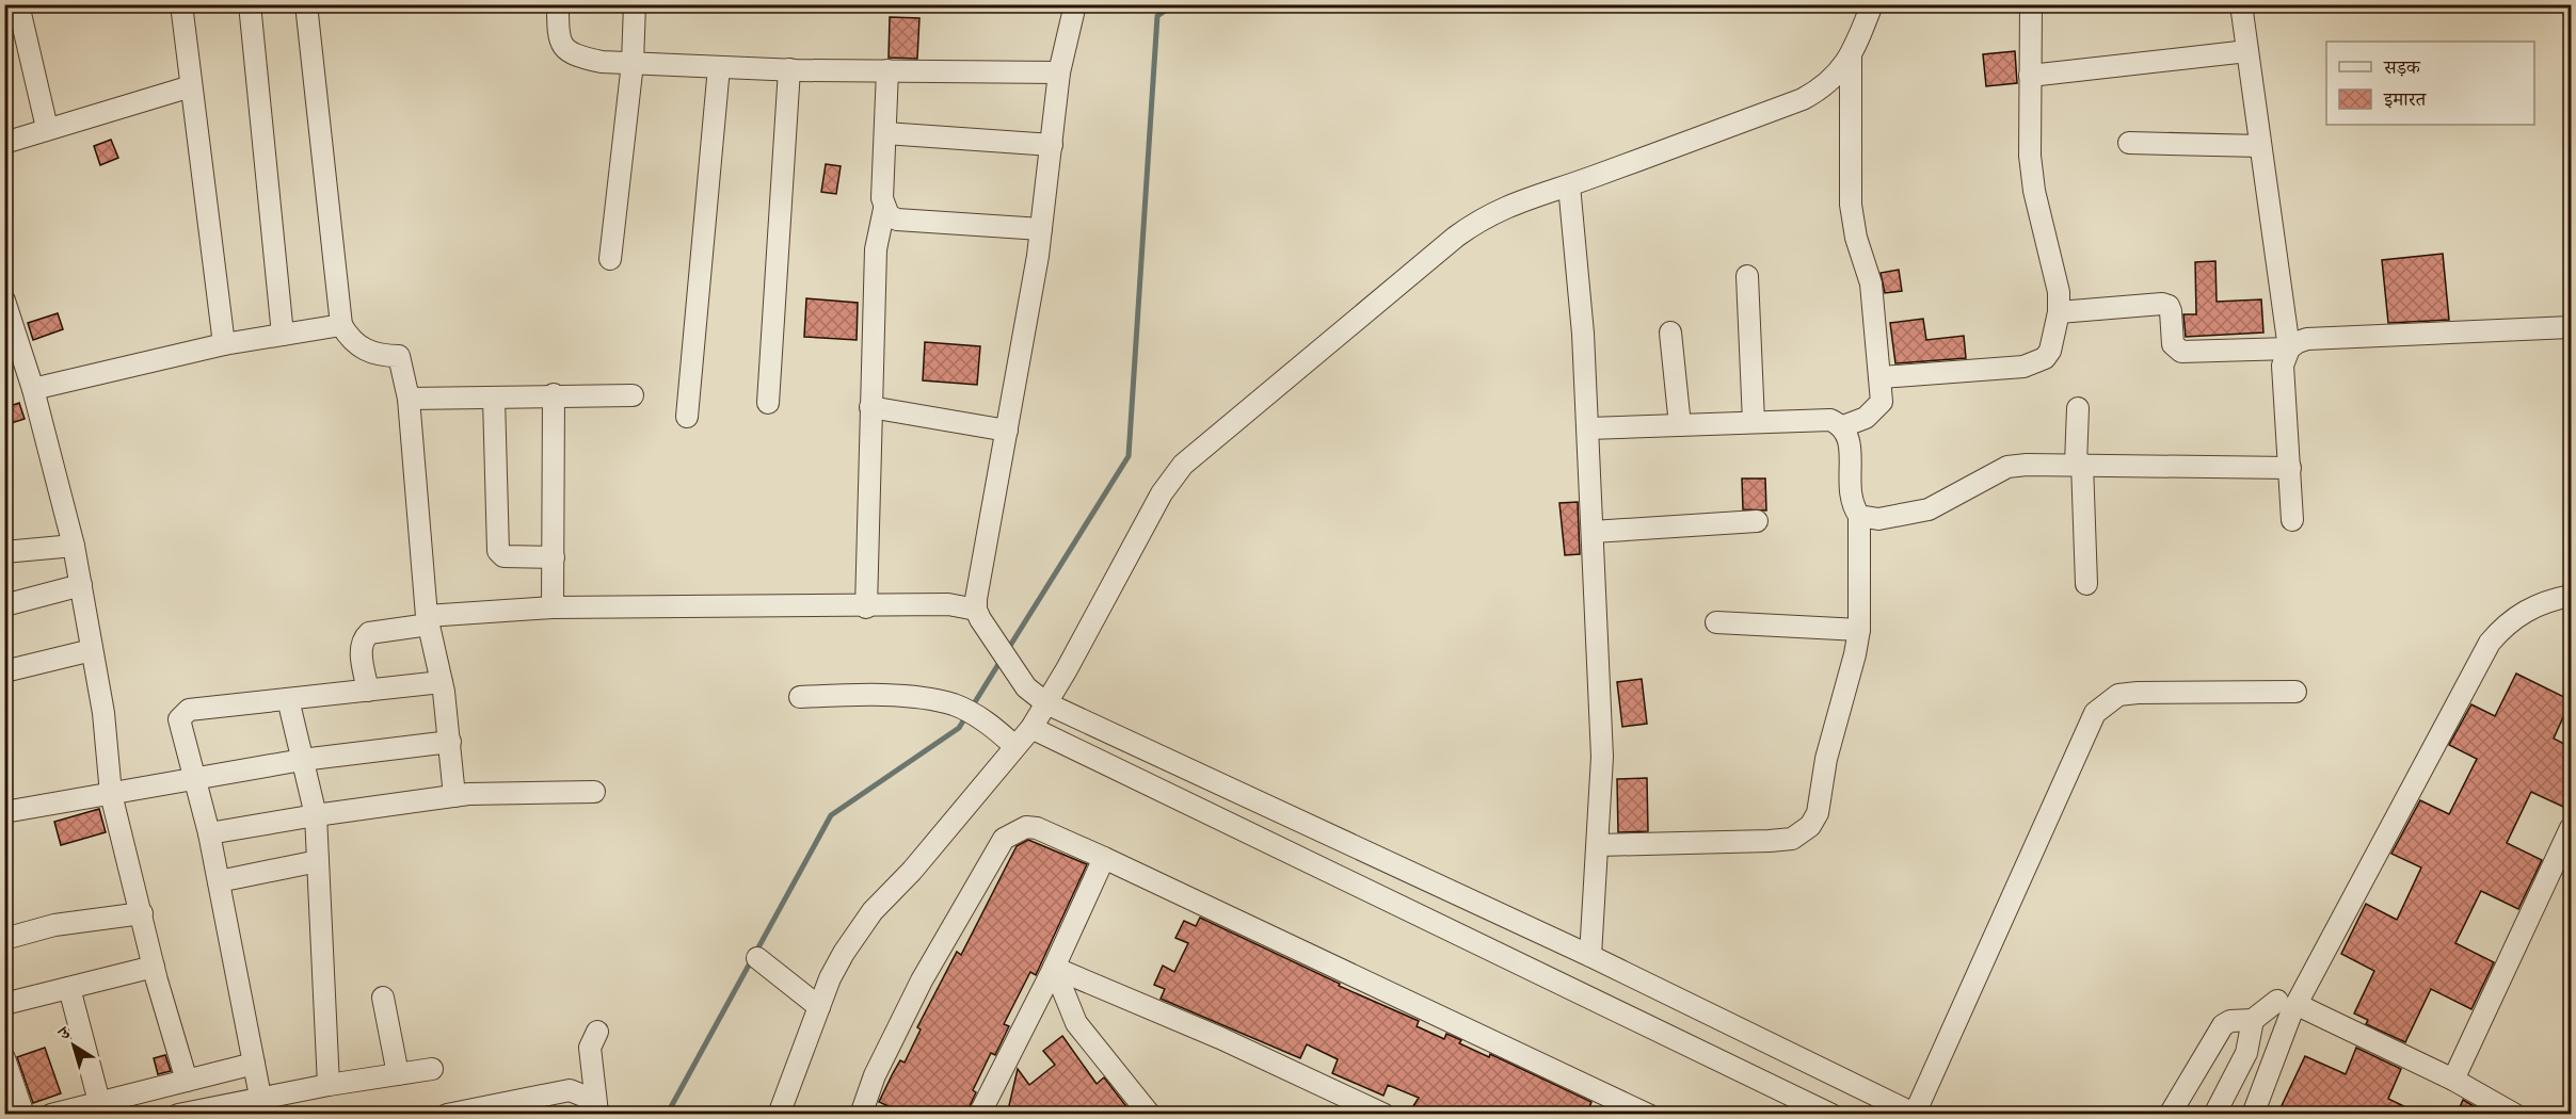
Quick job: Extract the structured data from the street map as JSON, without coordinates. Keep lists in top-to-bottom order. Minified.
{"legend":["सड़क","इमारत"],"north":"top left"}
